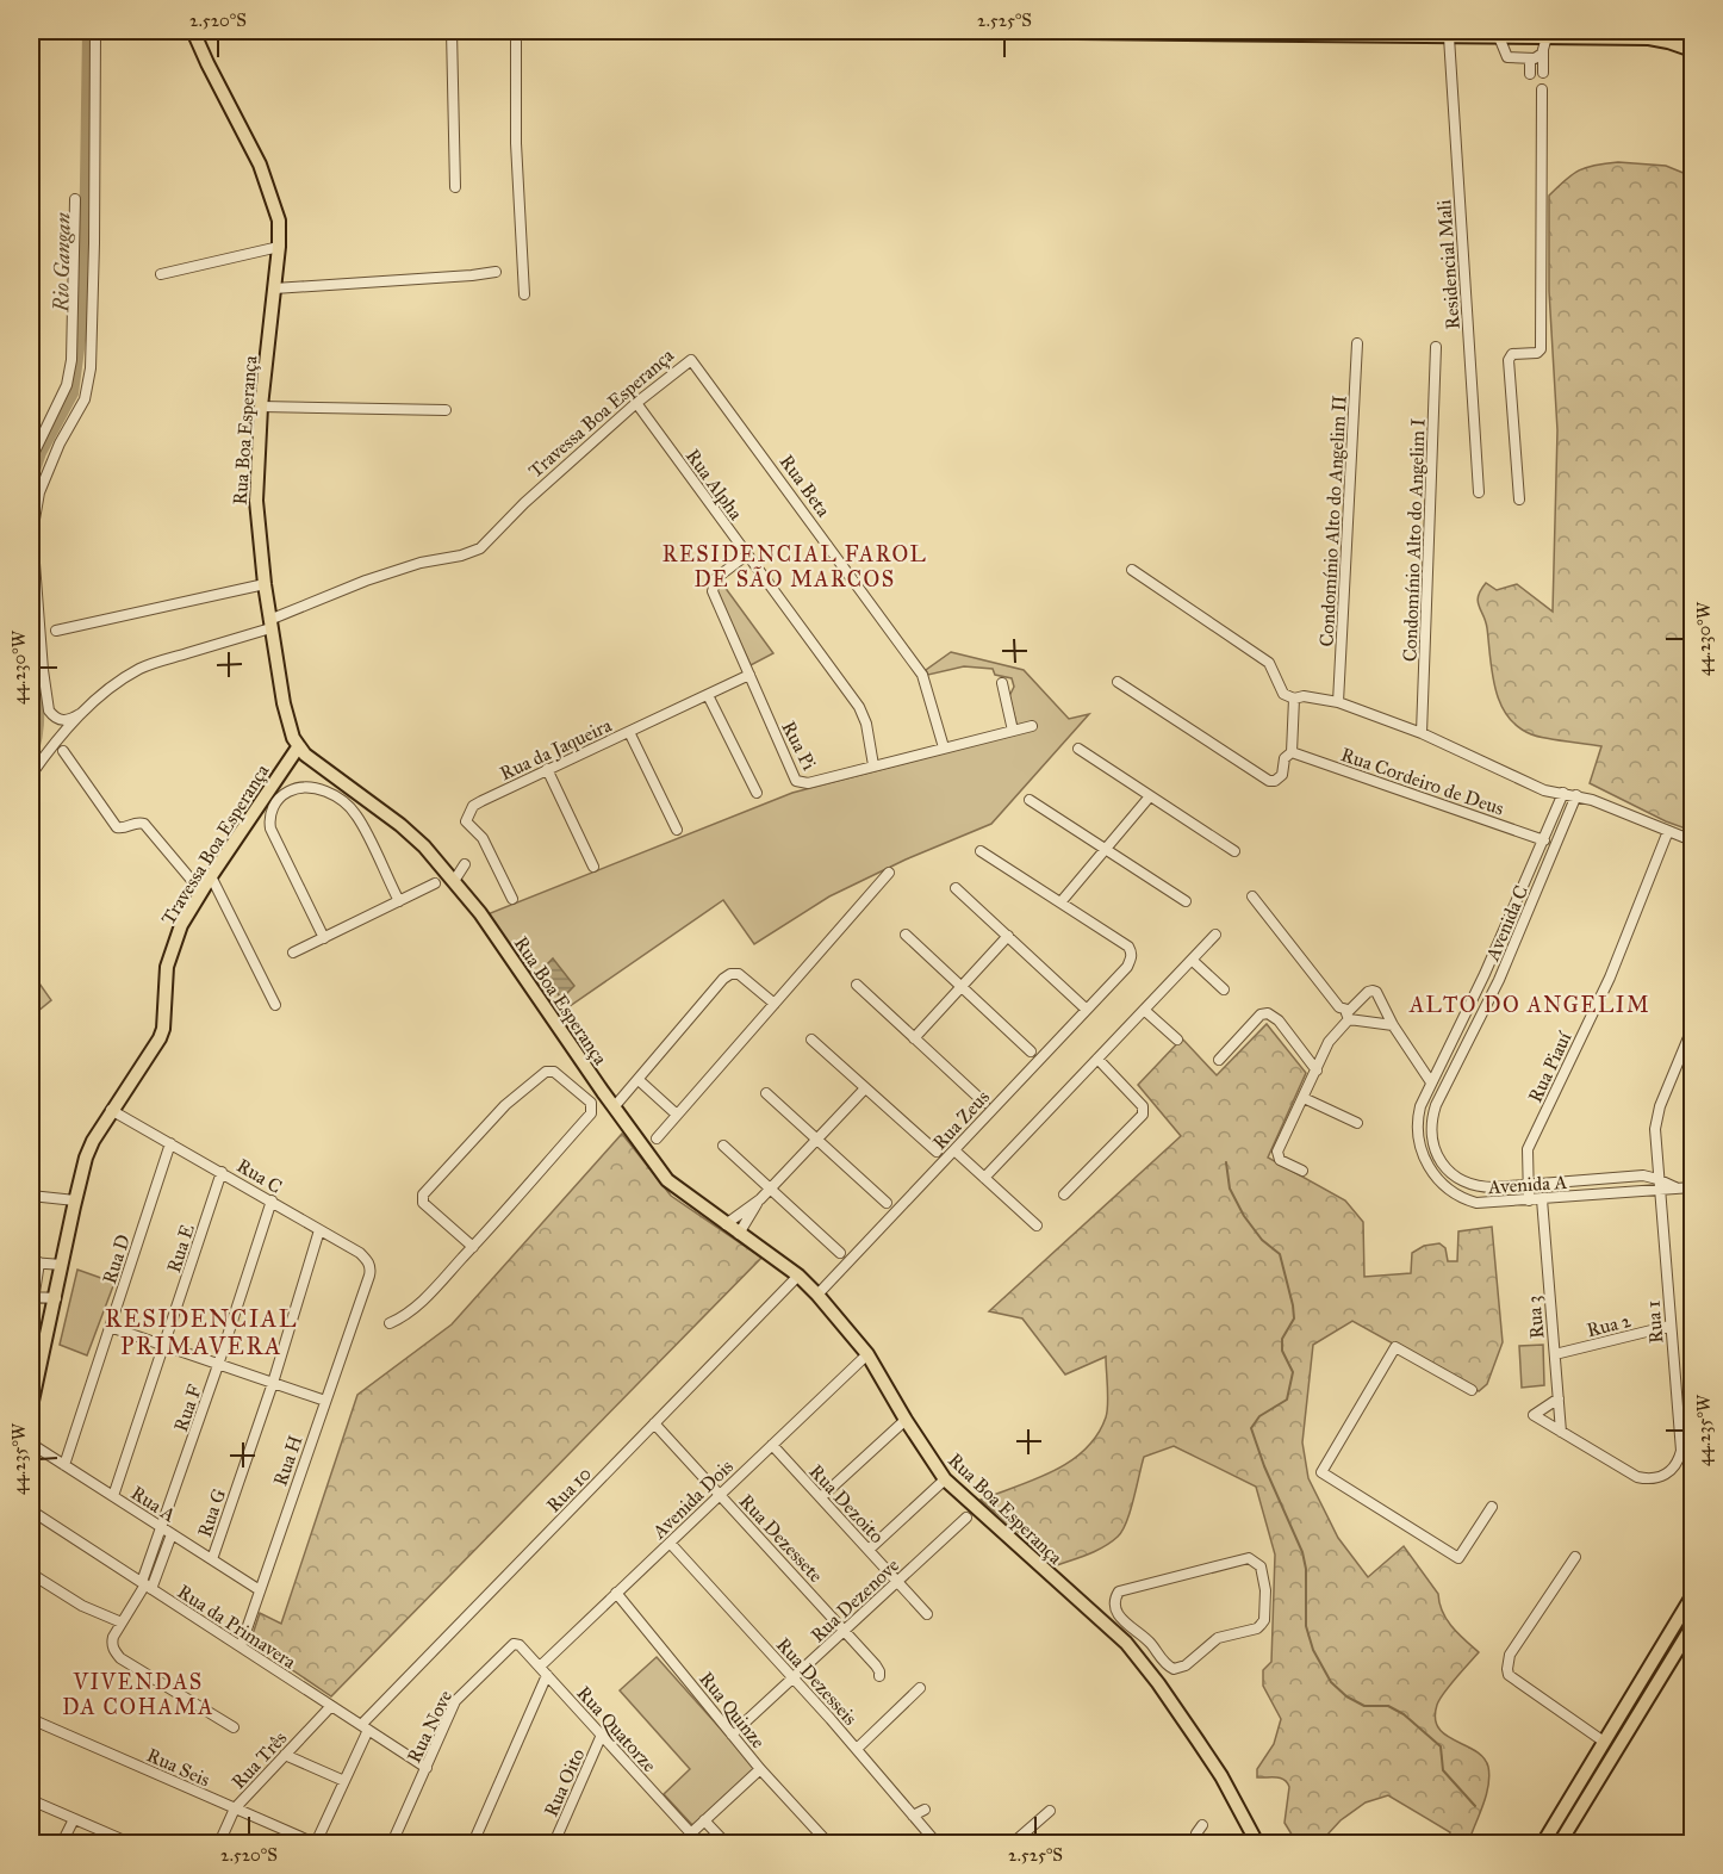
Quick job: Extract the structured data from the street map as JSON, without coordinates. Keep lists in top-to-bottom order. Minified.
{"streets":{"main road":["Travessa Boa Esperança","Rua Boa Esperança"],"street":["Residencial Mali","Rua Alpha","Rua Beta","Condomínio Alto do Angelim II","Condomínio Alto do Angelim I","Rua Pi","Rua da Jaqueira","Rua Cordeiro de Deus","Avenida C","Rua Piauí","Rua Zeus","Rua C","Avenida A","Rua E","Rua D","Rua 3","Rua 1","Rua 2","Rua F","Rua H","Rua 10","Avenida Dois","Rua A","Rua Dezoito","Rua G","Rua Dezessete","Rua Dezenove","Rua da Primavera","Rua Dezesseis","Rua Quinze","Rua Nove","Rua Quatorze","Rua Três","Rua Seis","Rua Oito"]},"crossings":[["Travessa Boa Esperança","Rua Boa Esperança"],["Travessa Boa Esperança","Rua Alpha"],["Travessa Boa Esperança","Rua Beta"],["Travessa Boa Esperança","Rua C"],["Rua Boa Esperança","Rua Zeus"],["Rua Boa Esperança","Rua 10"],["Rua Boa Esperança","Avenida Dois"],["Rua Alpha","Rua Pi"],["Rua Beta","Rua Pi"],["Rua Pi","Rua da Jaqueira"],["Rua Cordeiro de Deus","Avenida C"],["Avenida C","Avenida A"],["Rua Piauí","Avenida A"],["Rua C","Rua E"],["Rua C","Rua D"],["Rua C","Rua F"],["Rua C","Rua H"],["Rua C","Rua G"],["Avenida A","Rua 3"],["Avenida A","Rua 1"],["Rua E","Rua A"],["Rua D","Rua A"],["Rua 3","Rua 1"],["Rua 3","Rua 2"],["Rua 1","Rua 2"],["Rua F","Rua A"],["Rua F","Rua da Primavera"],["Rua H","Rua A"],["Rua H","Rua da Primavera"],["Rua 10","Rua Dezessete"],["Rua 10","Rua da Primavera"],["Rua 10","Rua Seis"],["Avenida Dois","Rua Dezoito"],["Avenida Dois","Rua Dezessete"],["Avenida Dois","Rua Dezesseis"],["Avenida Dois","Rua Quinze"],["Avenida Dois","Rua Quatorze"],["Rua A","Rua G"],["Rua Dezoito","Rua Dezenove"],["Rua Dezessete","Rua Dezenove"],["Rua Dezenove","Rua Dezesseis"],["Rua Dezenove","Rua Quinze"],["Rua da Primavera","Rua Nove"],["Rua da Primavera","Rua Três"],["Rua Nove","Rua Quatorze"],["Rua Quatorze","Rua Oito"],["Rua Três","Rua Seis"]],"districts":["RESIDENCIAL FAROL DE SÃO MARCOS","ALTO DO ANGELIM","RESIDENCIAL PRIMAVERA","VIVENDAS DA COHAMA"],"water":["Rio Gangan"],"coordinates":["2.520°S","2.525°S","44.230°W","44.235°W"]}
